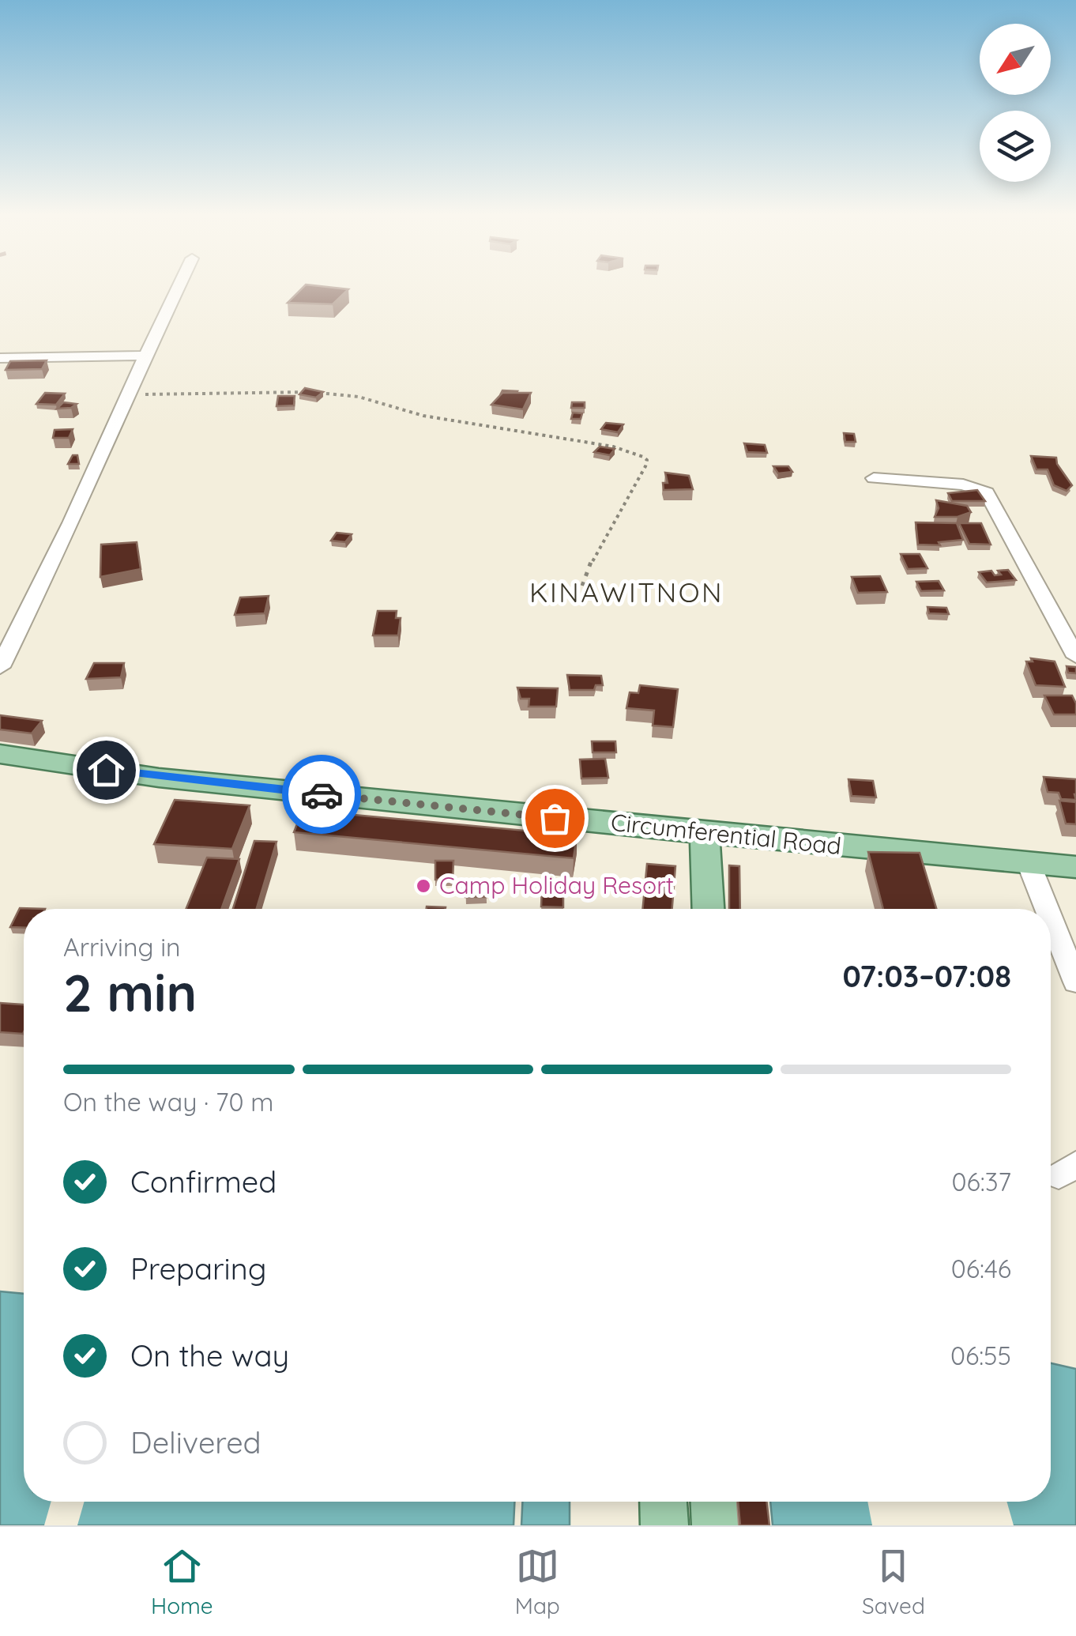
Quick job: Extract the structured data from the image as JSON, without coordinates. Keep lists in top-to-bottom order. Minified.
{"streets":{"main road":["Circumferential Road"]},"districts":["KINAWITNON"],"places":["Camp Holiday Resort"],"north":"bottom left","page":{"heading":["2 min","Arriving in","07:03–07:08"],"bar":"On the way · 70 m","list":[["Confirmed","06:37"],["Preparing","06:46"],["On the way","06:55"],"Delivered"],"tabs":["Home","Map","Saved"]}}
